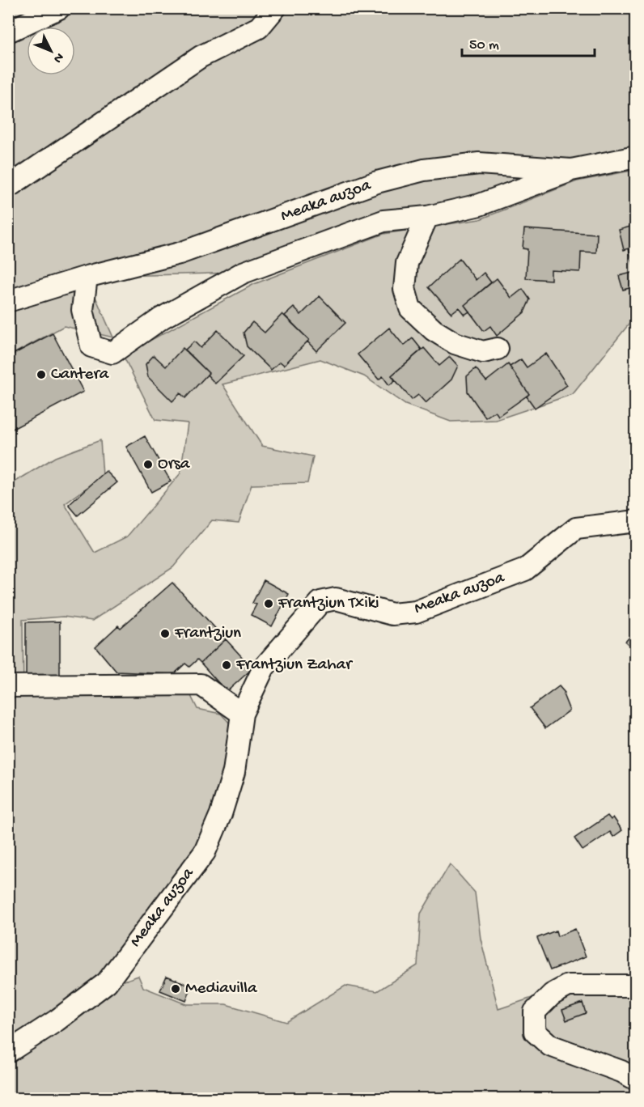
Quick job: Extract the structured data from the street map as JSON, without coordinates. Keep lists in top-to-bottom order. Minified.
{"streets":{"street":["Meaka auzoa"]},"places":["Cantera","Orsa","Frantziun Txiki","Frantziun","Frantziun Zahar","Mediavilla"],"scale_bar":"50 m","north":"bottom right"}
